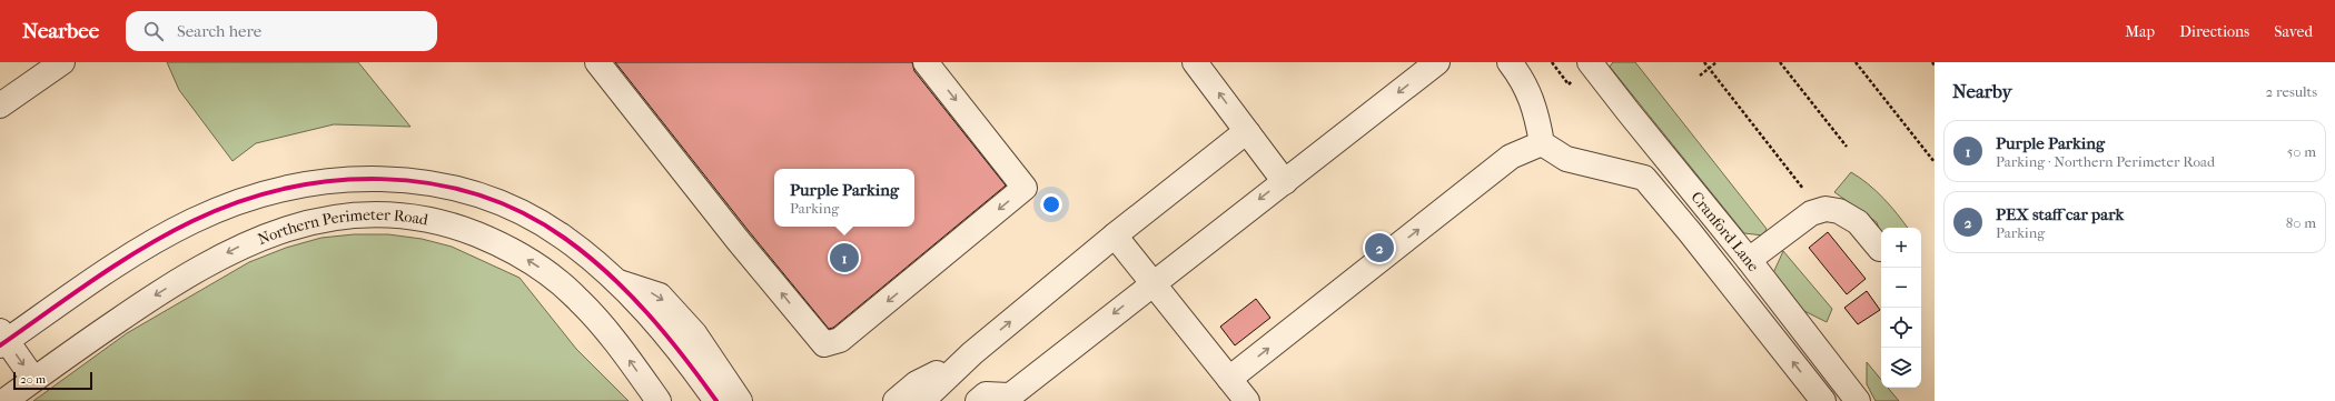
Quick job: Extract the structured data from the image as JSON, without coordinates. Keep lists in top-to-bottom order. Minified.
{"streets":{"street":["Cranford Lane","Northern Perimeter Road"]},"one_way":["Northern Perimeter Road"],"scale_bar":"20 m","page":{"header":"Nearbee","search":"Search here","nav":["Map","Directions","Saved"],"heading":["Nearby","2 results"],"list":[{"mark":"1","name":"Purple Parking","note":"Parking · Northern Perimeter Road","value":"50 m"},{"mark":"2","name":"PEX staff car park","note":"Parking","value":"80 m"}],"popup":["Purple Parking","Parking"],"map_buttons":["+","−"],"pins":["2","1"],"scale":"20 m"}}
